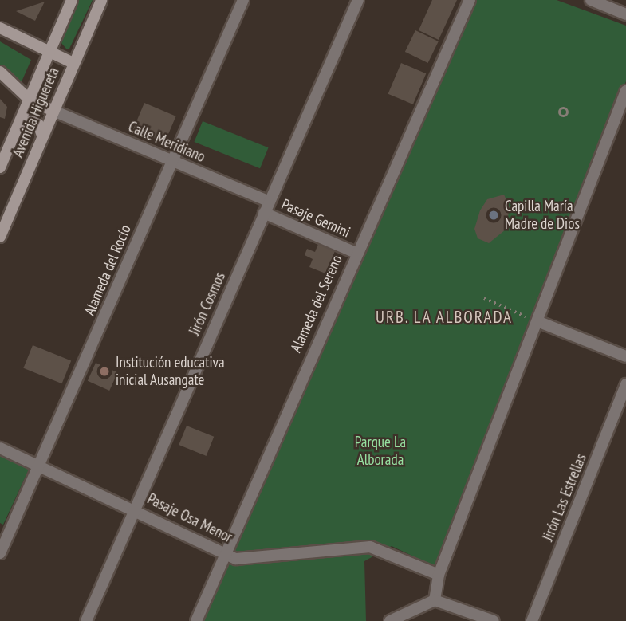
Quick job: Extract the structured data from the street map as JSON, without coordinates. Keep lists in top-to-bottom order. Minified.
{"streets":{"main road":["Avenida Higuereta"],"street":["Calle Meridiano","Pasaje Gemini","Alameda del Rocío","Jirón Cosmos","Alameda del Sereno","Jirón Las Estrellas","Pasaje Osa Menor"]},"crossings":[["Avenida Higuereta","Calle Meridiano"],["Calle Meridiano","Pasaje Gemini"],["Calle Meridiano","Alameda del Rocío"],["Calle Meridiano","Jirón Cosmos"],["Pasaje Gemini","Jirón Cosmos"],["Pasaje Gemini","Alameda del Sereno"],["Alameda del Rocío","Pasaje Osa Menor"],["Jirón Cosmos","Pasaje Osa Menor"],["Alameda del Sereno","Pasaje Osa Menor"]],"districts":["URB. LA ALBORADA"],"parks":["Parque La Alborada"],"places":["Capilla María Madre de Dios","Institución educativa inicial Ausangate"]}
